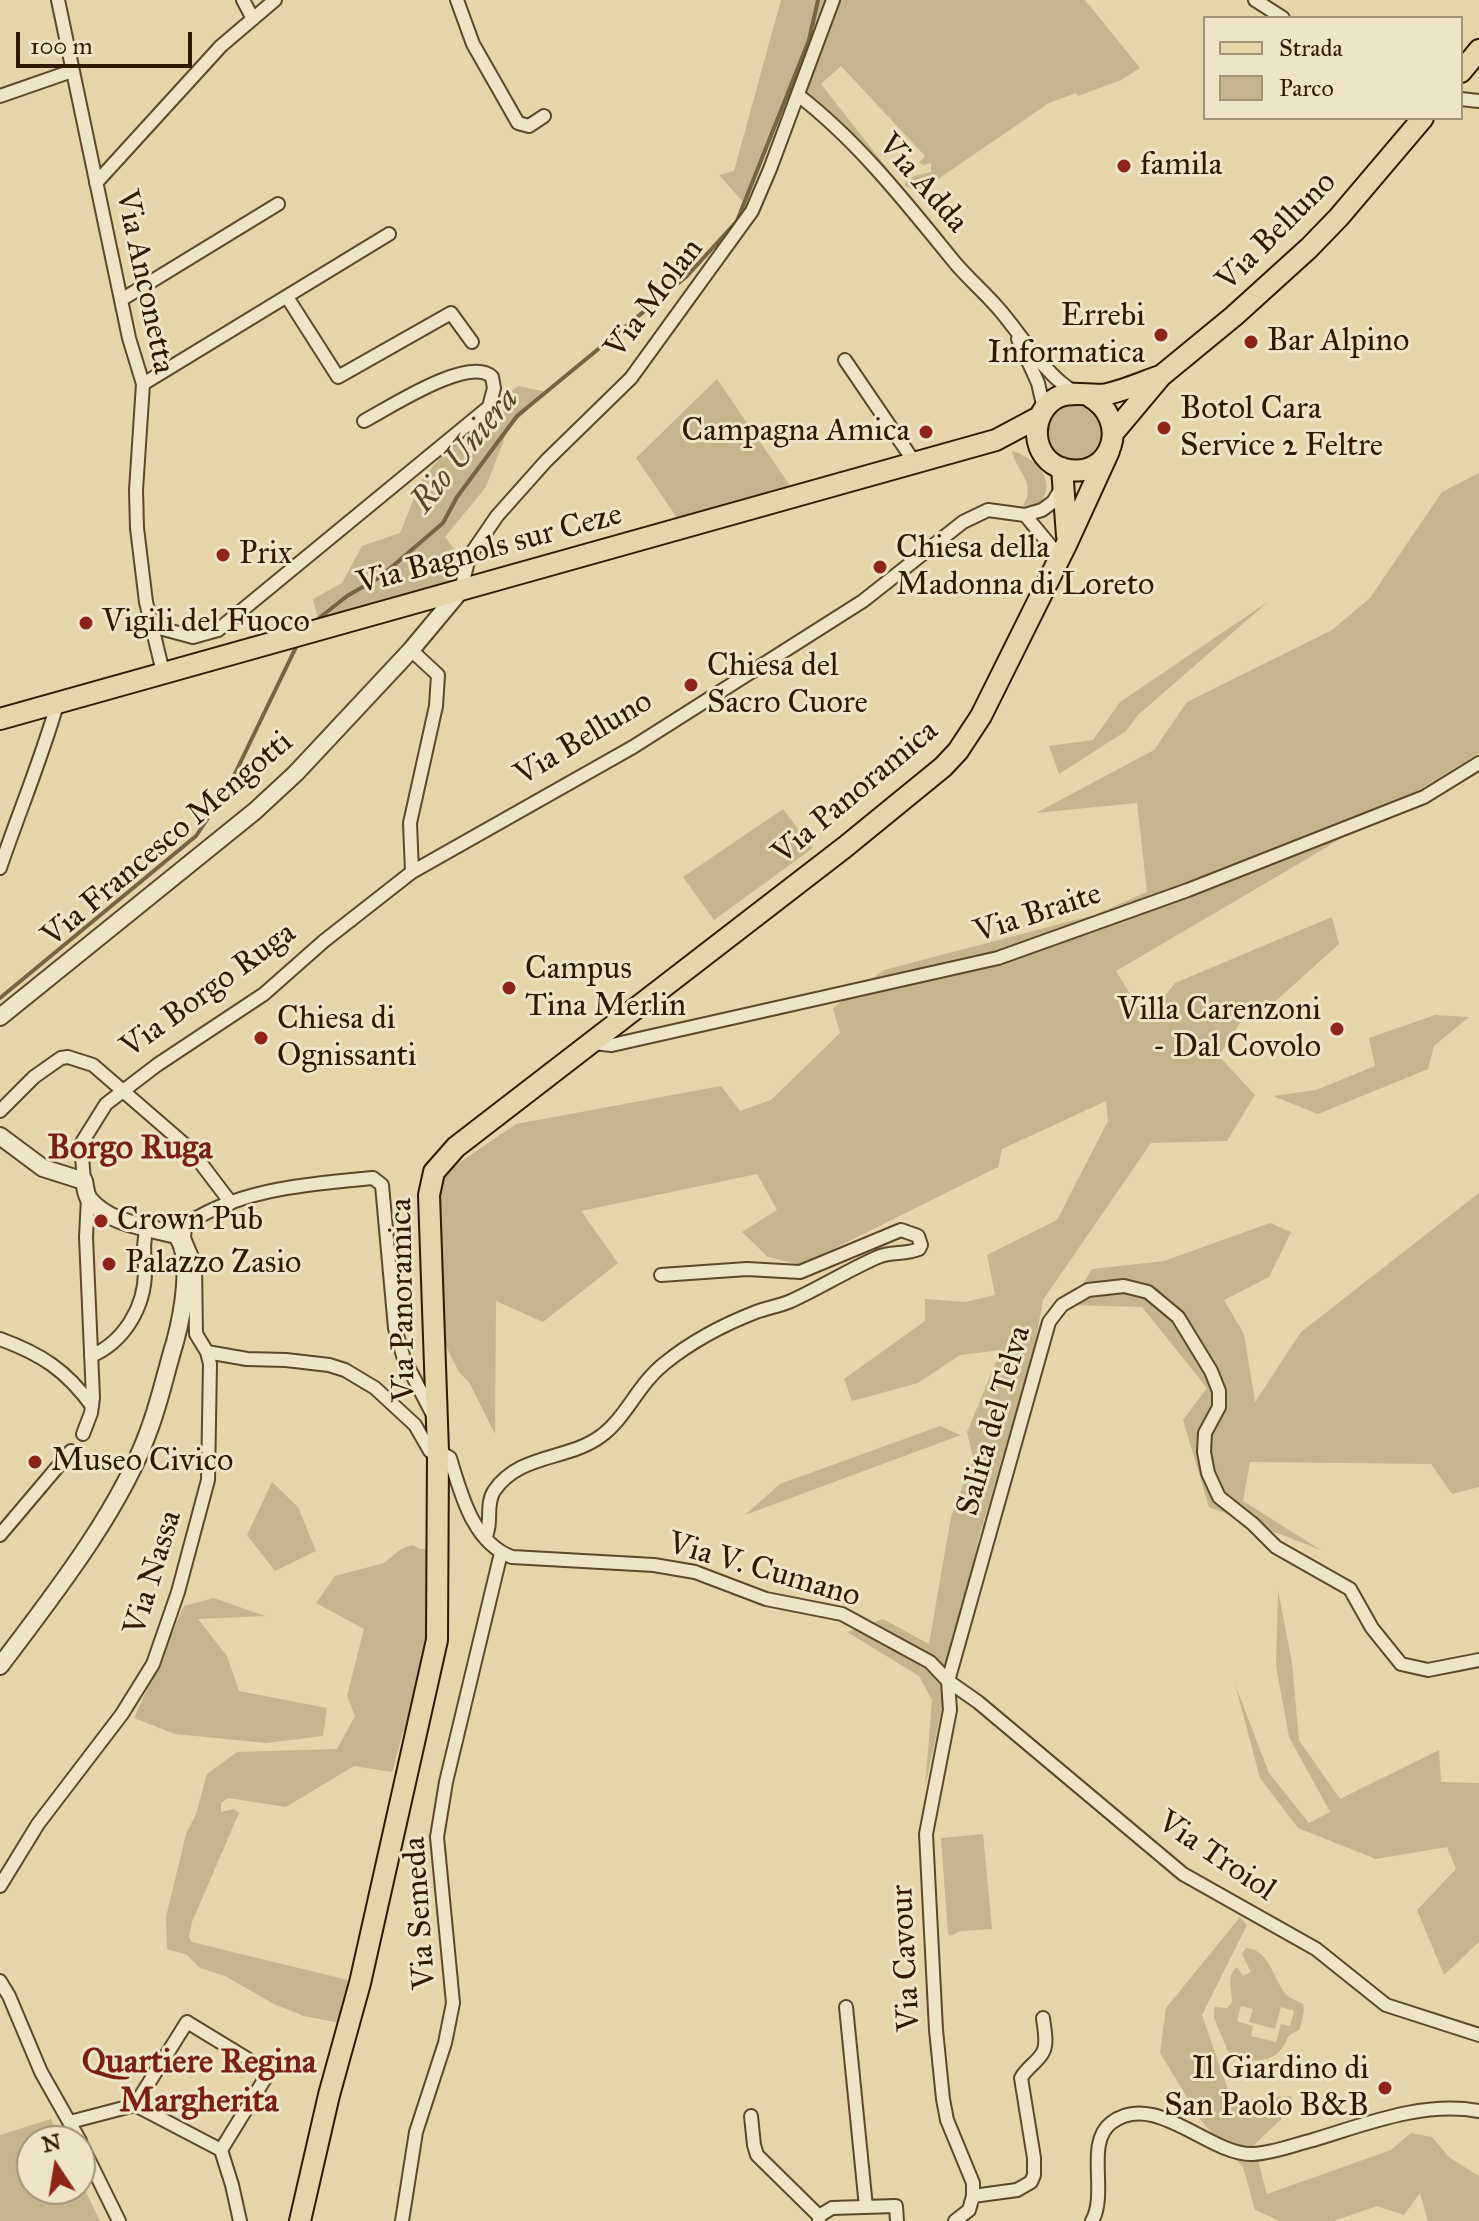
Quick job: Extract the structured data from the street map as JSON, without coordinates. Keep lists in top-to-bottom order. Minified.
{"streets":{"main road":["Via Belluno","Via Bagnols sur Ceze","Via Panoramica"],"street":["Via Adda","Via Anconetta","Via Molan","Via Francesco Mengotti","Via Braite","Via Borgo Ruga","Salita del Telva","Via V. Cumano","Via Nassa","Via Troiol","Via Semeda","Via Cavour"]},"crossings":[["Via Adda","Via Belluno"],["Via Adda","Via Molan"],["Via Adda","Via Bagnols sur Ceze"],["Via Adda","Via Panoramica"],["Via Belluno","Via Bagnols sur Ceze"],["Via Belluno","Via Panoramica"],["Via Belluno","Via Borgo Ruga"],["Via Anconetta","Via Bagnols sur Ceze"],["Via Molan","Via Bagnols sur Ceze"],["Via Molan","Via Francesco Mengotti"],["Via Bagnols sur Ceze","Via Panoramica"],["Via Bagnols sur Ceze","Via Francesco Mengotti"],["Via Panoramica","Via Braite"],["Salita del Telva","Via V. Cumano"],["Salita del Telva","Via Troiol"],["Salita del Telva","Via Cavour"],["Via V. Cumano","Via Troiol"],["Via V. Cumano","Via Semeda"],["Via V. Cumano","Via Cavour"],["Via Troiol","Via Cavour"]],"districts":["Borgo Ruga","Quartiere Regina Margherita"],"water":["Rio Uniera"],"places":["famila","Errebi Informatica","Bar Alpino","Botol Cara Service 2 Feltre","Campagna Amica","Prix","Chiesa della Madonna di Loreto","Vigili del Fuoco","Chiesa del Sacro Cuore","Campus Tina Merlin","Villa Carenzoni - Dal Covolo","Chiesa di Ognissanti","Crown Pub","Palazzo Zasio","Museo Civico","Il Giardino di San Paolo B&B"],"legend":["Strada","Parco"],"scale_bar":"100 m","north":"top"}
